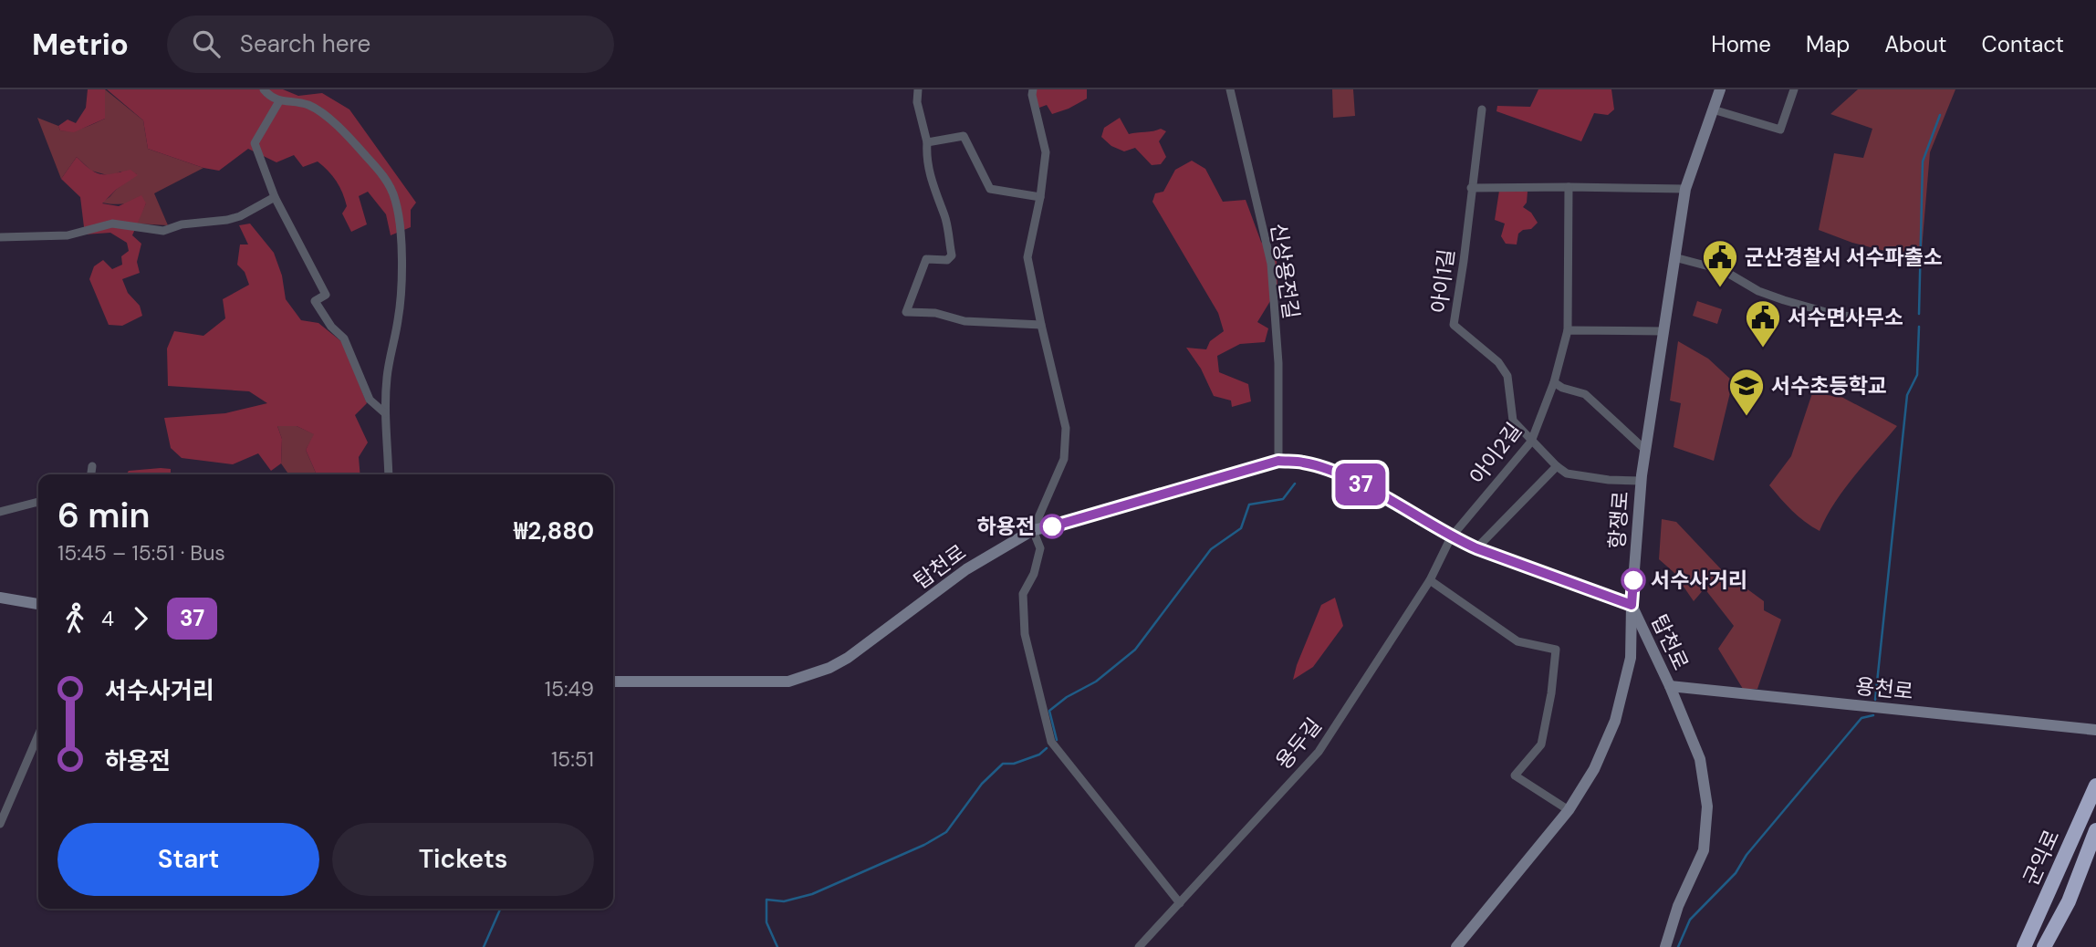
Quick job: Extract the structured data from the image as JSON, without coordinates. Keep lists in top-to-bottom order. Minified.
{"streets":{"highway":["군익로"],"main road":["항쟁로","탑천로","용천로"],"street":["신상용전길","아이1길","아이2길","용두길"]},"crossings":[["신상용전길","탑천로"],["아이1길","아이2길"],["아이1길","항쟁로"],["아이2길","탑천로"],["아이2길","용두길"],["항쟁로","탑천로"],["탑천로","용천로"],["탑천로","용두길"]],"places":{"public building":["군산경찰서 서수파출소","서수면사무소"],"school or university":["서수초등학교"],"other":["하용전","서수사거리"]},"lines":["bus line 37"],"page":{"header":"Metrio","search":"Search here","nav":["Home","Map","About","Contact"],"on_map":"37","heading":["6 min","15:45 – 15:51 · Bus","₩2,880"],"legs":["4","37"],"list":[{"name":"서수사거리","value":"15:49"},{"name":"하용전","value":"15:51"}],"buttons":["Start","Tickets"]}}
